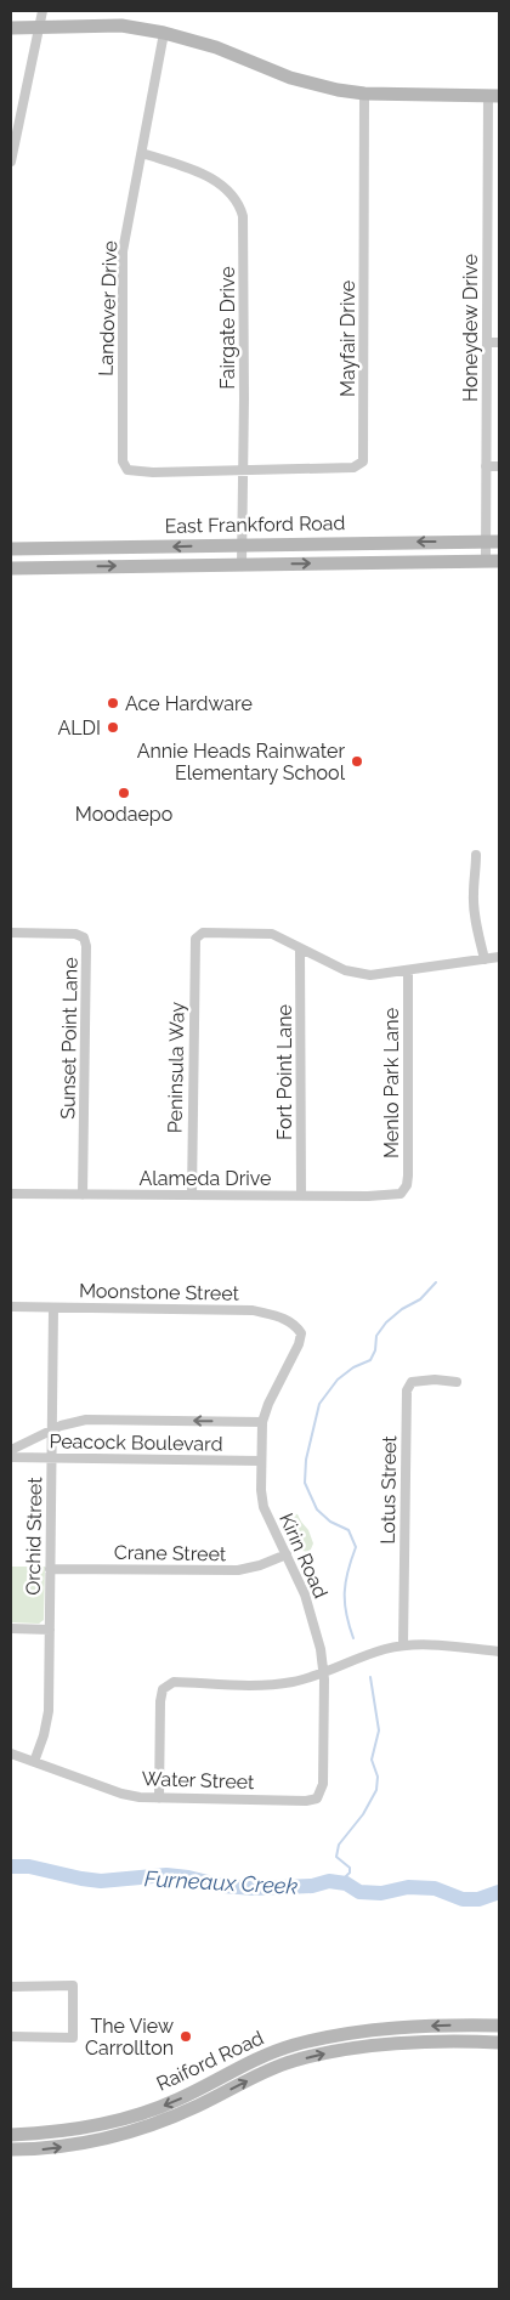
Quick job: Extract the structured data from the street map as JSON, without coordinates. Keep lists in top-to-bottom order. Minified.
{"streets":{"street":["Landover Drive","Fairgate Drive","Honeydew Drive","Mayfair Drive","East Frankford Road","Sunset Point Lane","Peninsula Way","Fort Point Lane","Menlo Park Lane","Alameda Drive","Moonstone Street","Peacock Boulevard","Lotus Street","Orchid Street","Crane Street","Kirin Road","Water Street","Raiford Road"]},"crossings":[["Landover Drive","Fairgate Drive"],["Landover Drive","Mayfair Drive"],["Fairgate Drive","Mayfair Drive"],["Fairgate Drive","East Frankford Road"],["Honeydew Drive","East Frankford Road"],["Sunset Point Lane","Alameda Drive"],["Peninsula Way","Fort Point Lane"],["Peninsula Way","Alameda Drive"],["Fort Point Lane","Alameda Drive"],["Menlo Park Lane","Alameda Drive"],["Moonstone Street","Orchid Street"],["Moonstone Street","Kirin Road"],["Peacock Boulevard","Orchid Street"],["Peacock Boulevard","Kirin Road"],["Orchid Street","Crane Street"],["Orchid Street","Water Street"],["Crane Street","Kirin Road"],["Kirin Road","Water Street"]],"water":["Furneaux Creek"],"places":["Ace Hardware","ALDI","Annie Heads Rainwater Elementary School","Moodaepo","The View Carrollton"]}
